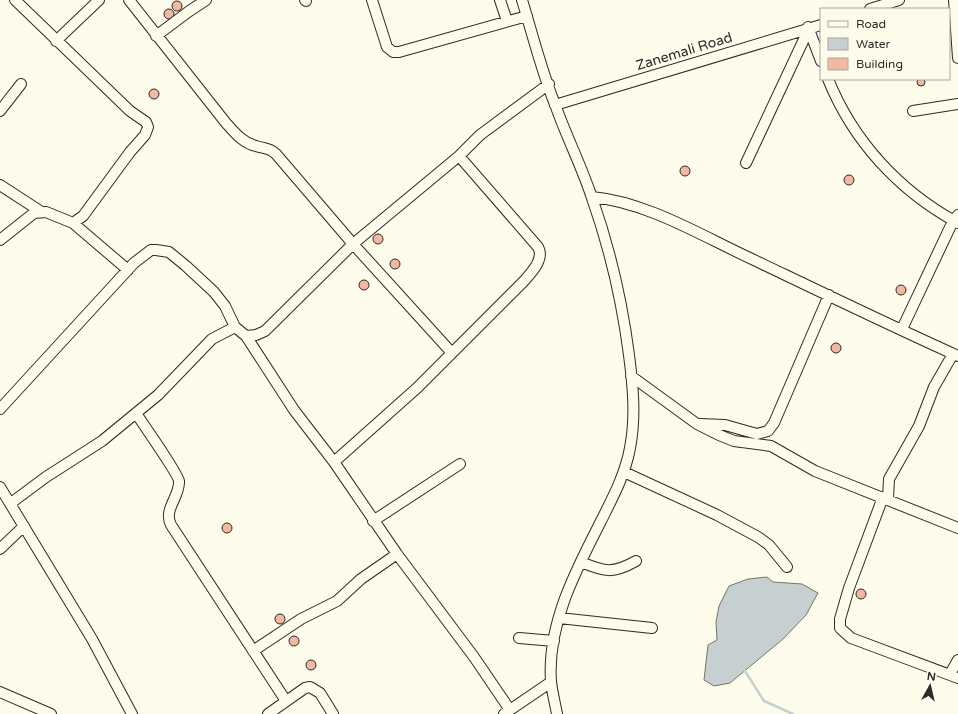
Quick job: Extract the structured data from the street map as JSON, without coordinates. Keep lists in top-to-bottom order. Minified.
{"streets":{"street":["Zanemali Road"]},"legend":["Road","Water","Building"],"north":"top"}
